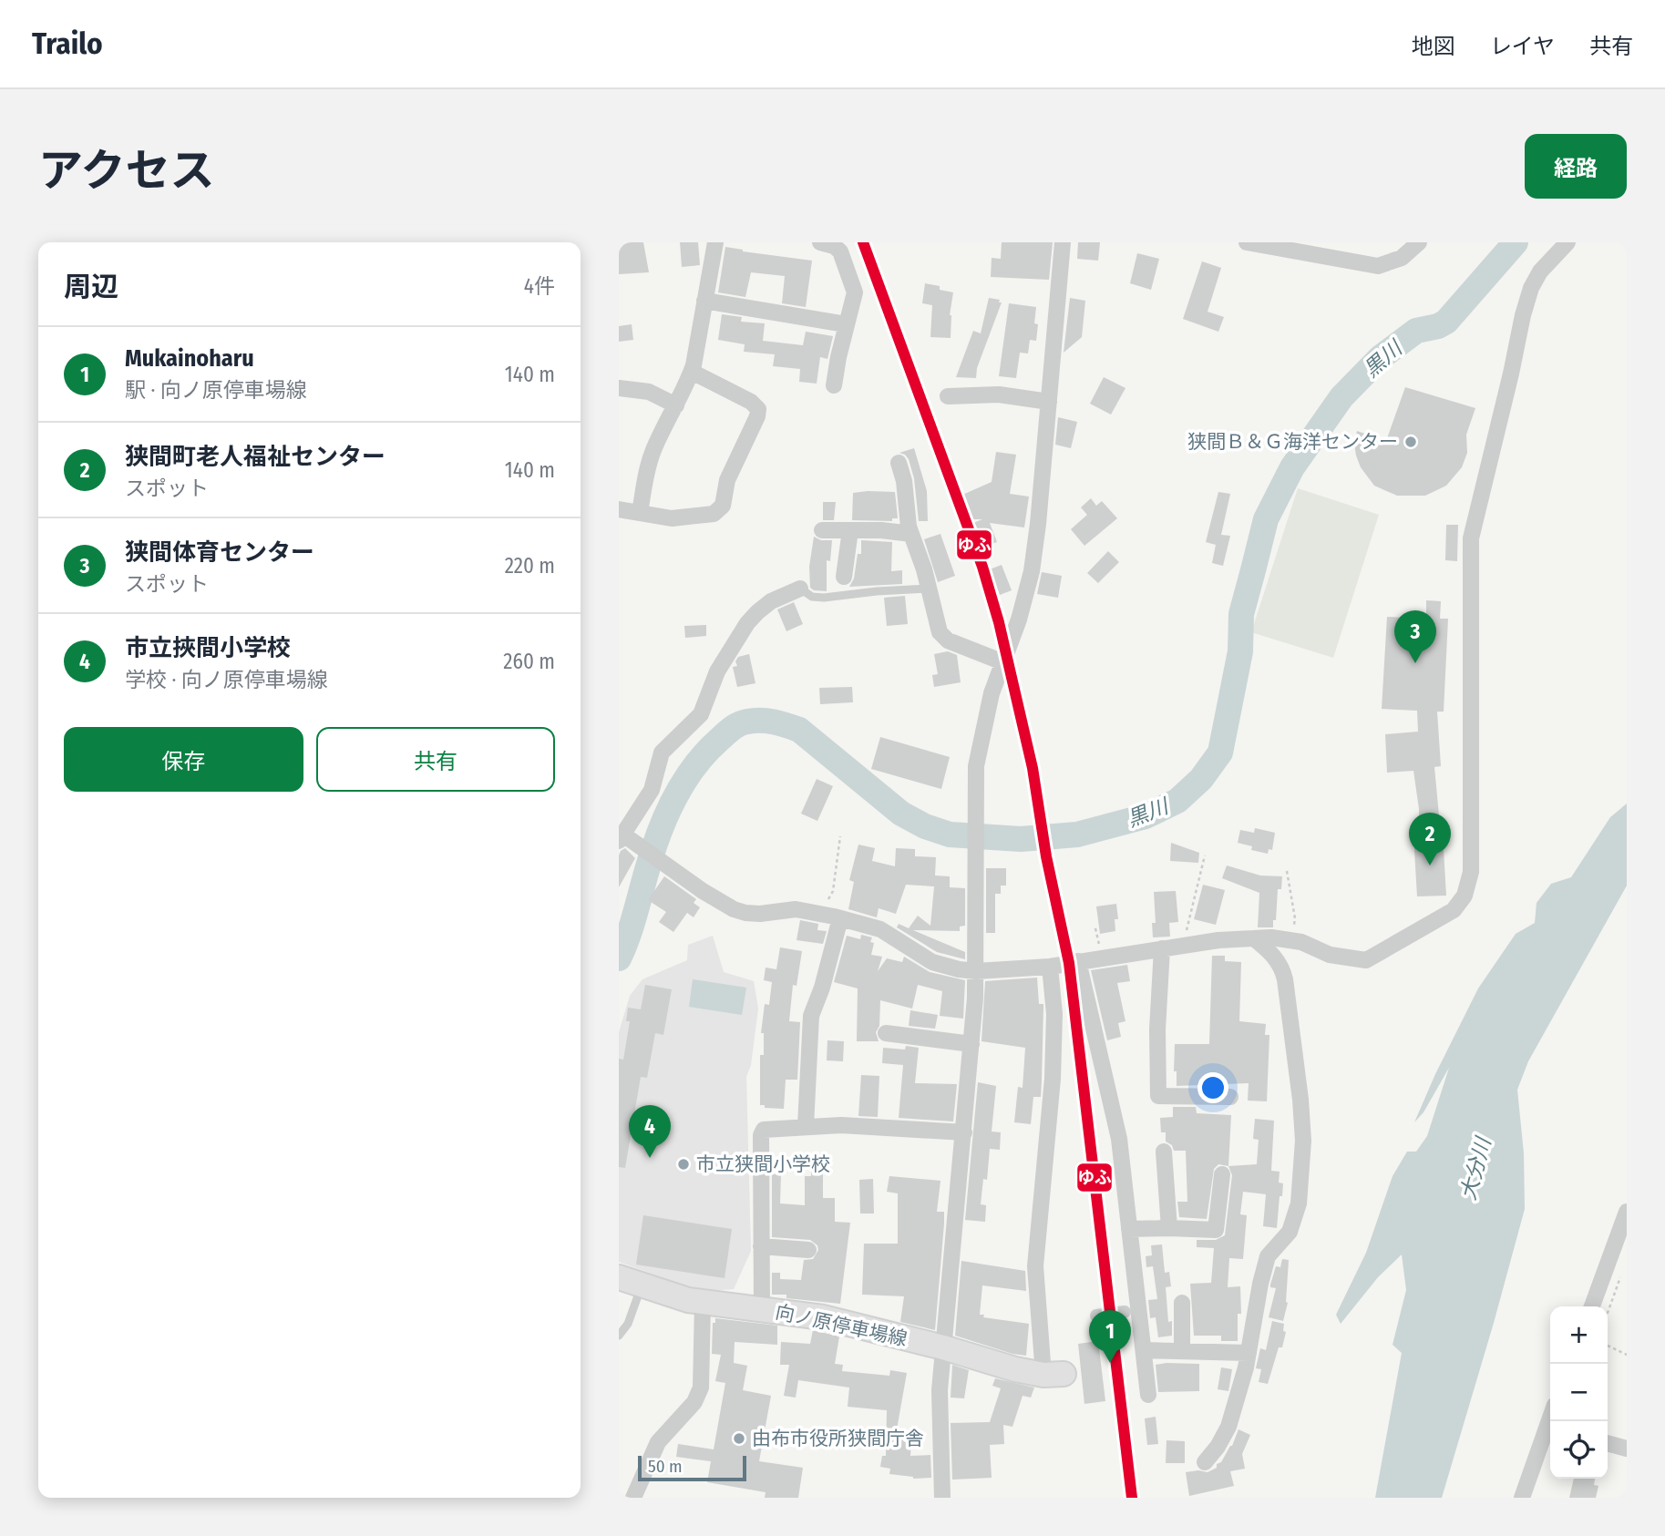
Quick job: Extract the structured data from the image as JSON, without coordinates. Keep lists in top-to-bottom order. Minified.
{"streets":{"main road":["向ノ原停車場線"]},"water":["黒川","大分川"],"places":["狭間Ｂ＆Ｇ海洋センター","市立狭間小学校","由布市役所狭間庁舎"],"lines":["transit line ゆふ"],"scale_bar":"50 m","page":{"header":"Trailo","nav":["地図","レイヤ","共有"],"title":"アクセス","buttons":["経路",["保存","共有"]],"heading":["周辺","4件"],"list":[{"mark":"1","name":"Mukainoharu","note":"駅 · 向ノ原停車場線","value":"140 m"},{"mark":"2","name":"狭間町老人福祉センター","note":"スポット","value":"140 m"},{"mark":"3","name":"狭間体育センター","note":"スポット","value":"220 m"},{"mark":"4","name":"市立挾間小学校","note":"学校 · 向ノ原停車場線","value":"260 m"}],"pins":["3","2","4","1"],"map_buttons":["+","−"],"scale":"50 m"}}
